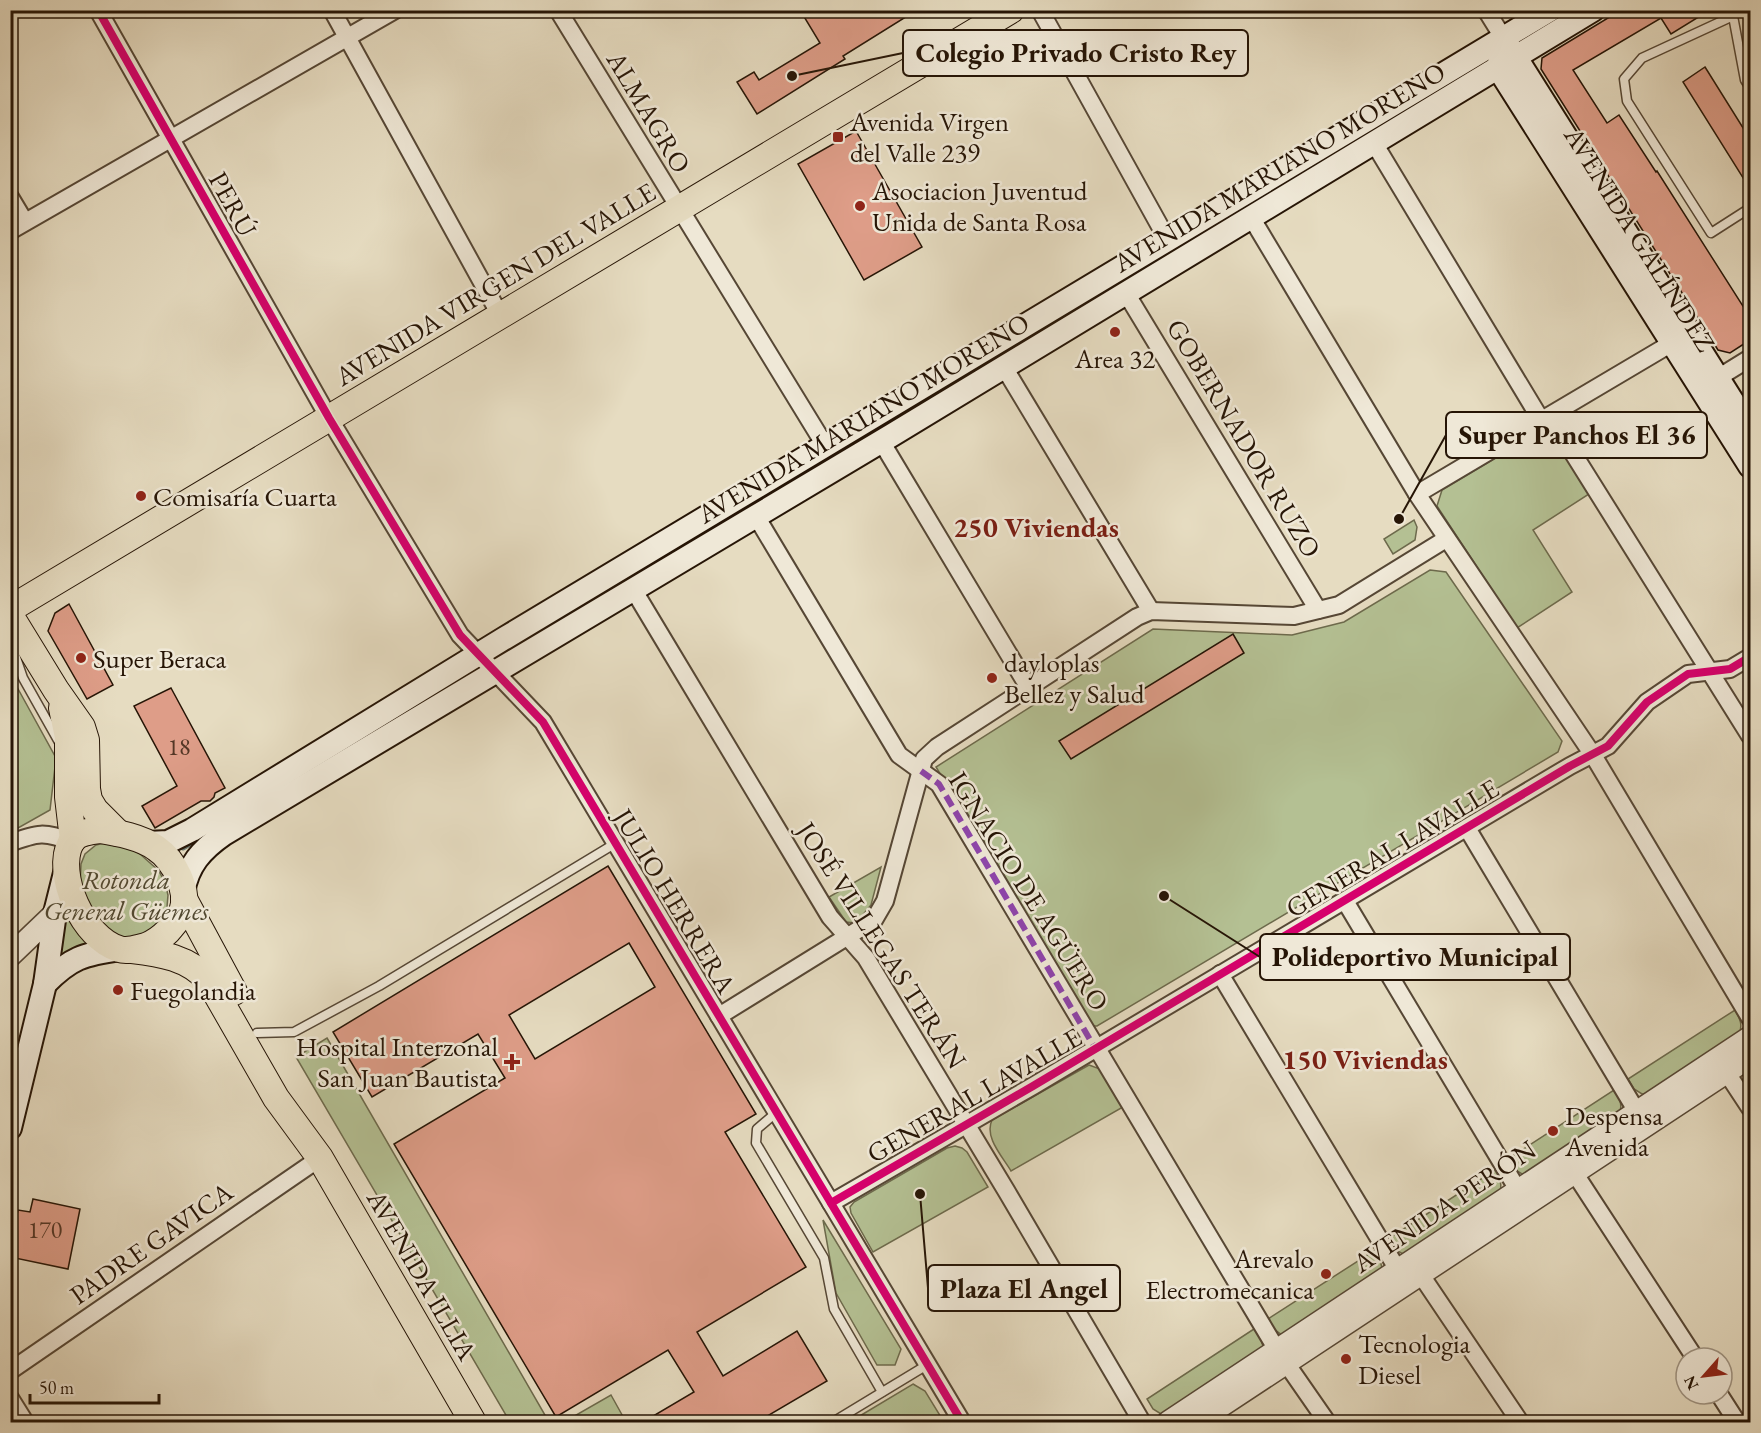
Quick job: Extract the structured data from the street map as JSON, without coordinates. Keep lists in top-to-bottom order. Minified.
{"streets":{"main road":["AVENIDA MARIANO MORENO","AVENIDA GALÍNDEZ","AVENIDA VIRGEN DEL VALLE","AVENIDA ILLIA"],"street":["ALMAGRO","PERÚ","GOBERNADOR RUZO","GENERAL LAVALLE","IGNACIO DE AGÜERO","JULIO HERRERA","JOSÉ VILLEGAS TERÁN","AVENIDA PERÓN","PADRE GAVICA"]},"crossings":[["ALMAGRO","AVENIDA MARIANO MORENO"],["ALMAGRO","AVENIDA VIRGEN DEL VALLE"],["AVENIDA MARIANO MORENO","AVENIDA GALÍNDEZ"],["AVENIDA MARIANO MORENO","GOBERNADOR RUZO"],["AVENIDA MARIANO MORENO","IGNACIO DE AGÜERO"],["AVENIDA MARIANO MORENO","JULIO HERRERA"],["AVENIDA MARIANO MORENO","JOSÉ VILLEGAS TERÁN"],["AVENIDA MARIANO MORENO","AVENIDA ILLIA"],["PERÚ","AVENIDA VIRGEN DEL VALLE"],["PERÚ","JULIO HERRERA"],["AVENIDA VIRGEN DEL VALLE","JULIO HERRERA"],["GENERAL LAVALLE","IGNACIO DE AGÜERO"],["GENERAL LAVALLE","JULIO HERRERA"],["GENERAL LAVALLE","JOSÉ VILLEGAS TERÁN"],["IGNACIO DE AGÜERO","AVENIDA PERÓN"],["PADRE GAVICA","AVENIDA ILLIA"]],"districts":["250 Viviendas","150 Viviendas"],"parks":["Rotonda General Güemes"],"places":{"other":["Colegio Privado Cristo Rey","Asociacion Juventud Unida de Santa Rosa","Area 32","Comisaría Cuarta","Super Panchos El 36","Super Beraca","dayloplas Bellez y Salud","Polideportivo Municipal","Fuegolandia","Despensa Avenida","Plaza El Angel","Arevalo Electromecanica","Tecnologia Diesel"],"transit":["Avenida Virgen del Valle 239"],"health":["Hospital Interzonal San Juan Bautista"]},"house_numbers":["18","170"],"scale_bar":"50 m","north":"bottom left"}
